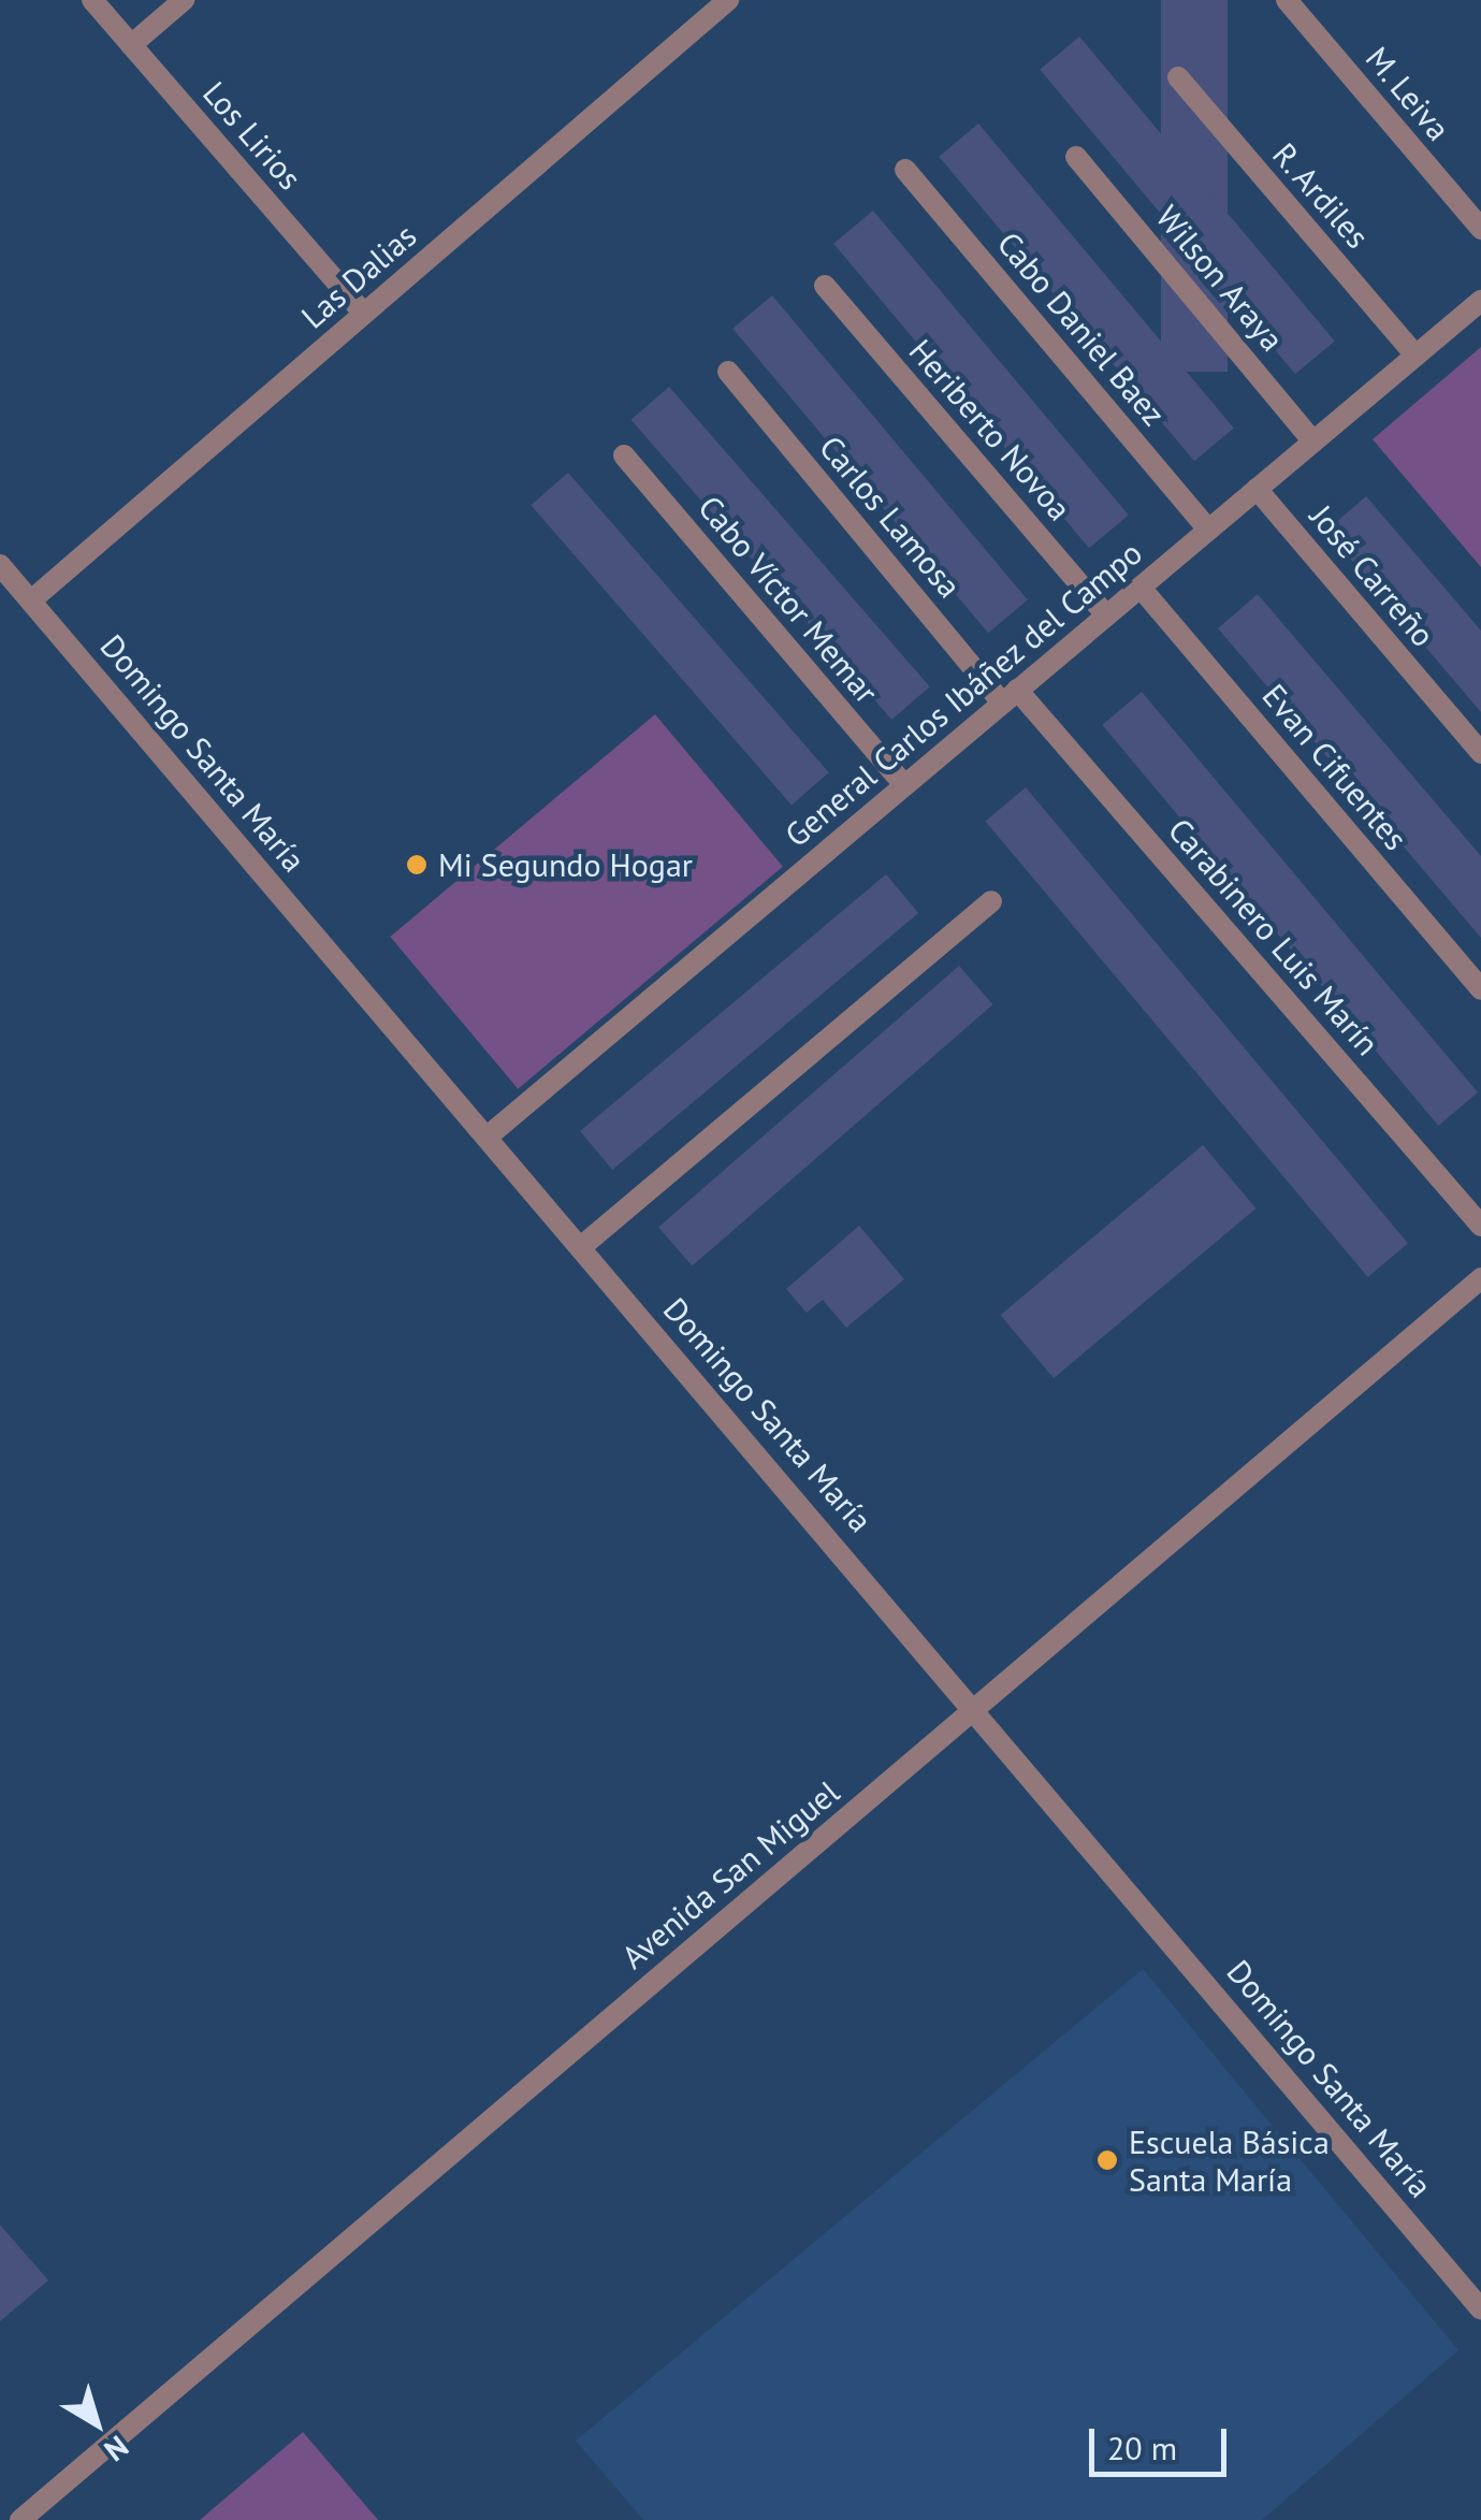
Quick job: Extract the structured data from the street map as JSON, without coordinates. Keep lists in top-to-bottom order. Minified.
{"streets":{"street":["M. Leiva","Los Lirios","R. Ardiles","Las Dalias","Wilson Araya","Cabo Daniel Baez","Heriberto Novoa","Carlos Lamosa","José Carreño","Cabo Víctor Memar","General Carlos Ibáñez del Campo","Domingo Santa María","Evan Cifuentes","Carabinero Luis Marín","Avenida San Miguel"]},"crossings":[["Los Lirios","Las Dalias"],["R. Ardiles","General Carlos Ibáñez del Campo"],["Las Dalias","Domingo Santa María"],["Wilson Araya","General Carlos Ibáñez del Campo"],["Cabo Daniel Baez","General Carlos Ibáñez del Campo"],["Heriberto Novoa","General Carlos Ibáñez del Campo"],["Carlos Lamosa","General Carlos Ibáñez del Campo"],["Carlos Lamosa","Carabinero Luis Marín"],["José Carreño","General Carlos Ibáñez del Campo"],["Cabo Víctor Memar","General Carlos Ibáñez del Campo"],["General Carlos Ibáñez del Campo","Domingo Santa María"],["General Carlos Ibáñez del Campo","Evan Cifuentes"],["General Carlos Ibáñez del Campo","Carabinero Luis Marín"],["Domingo Santa María","Avenida San Miguel"]],"places":["Mi Segundo Hogar","Escuela Básica Santa María"],"scale_bar":"20 m","north":"bottom right"}
